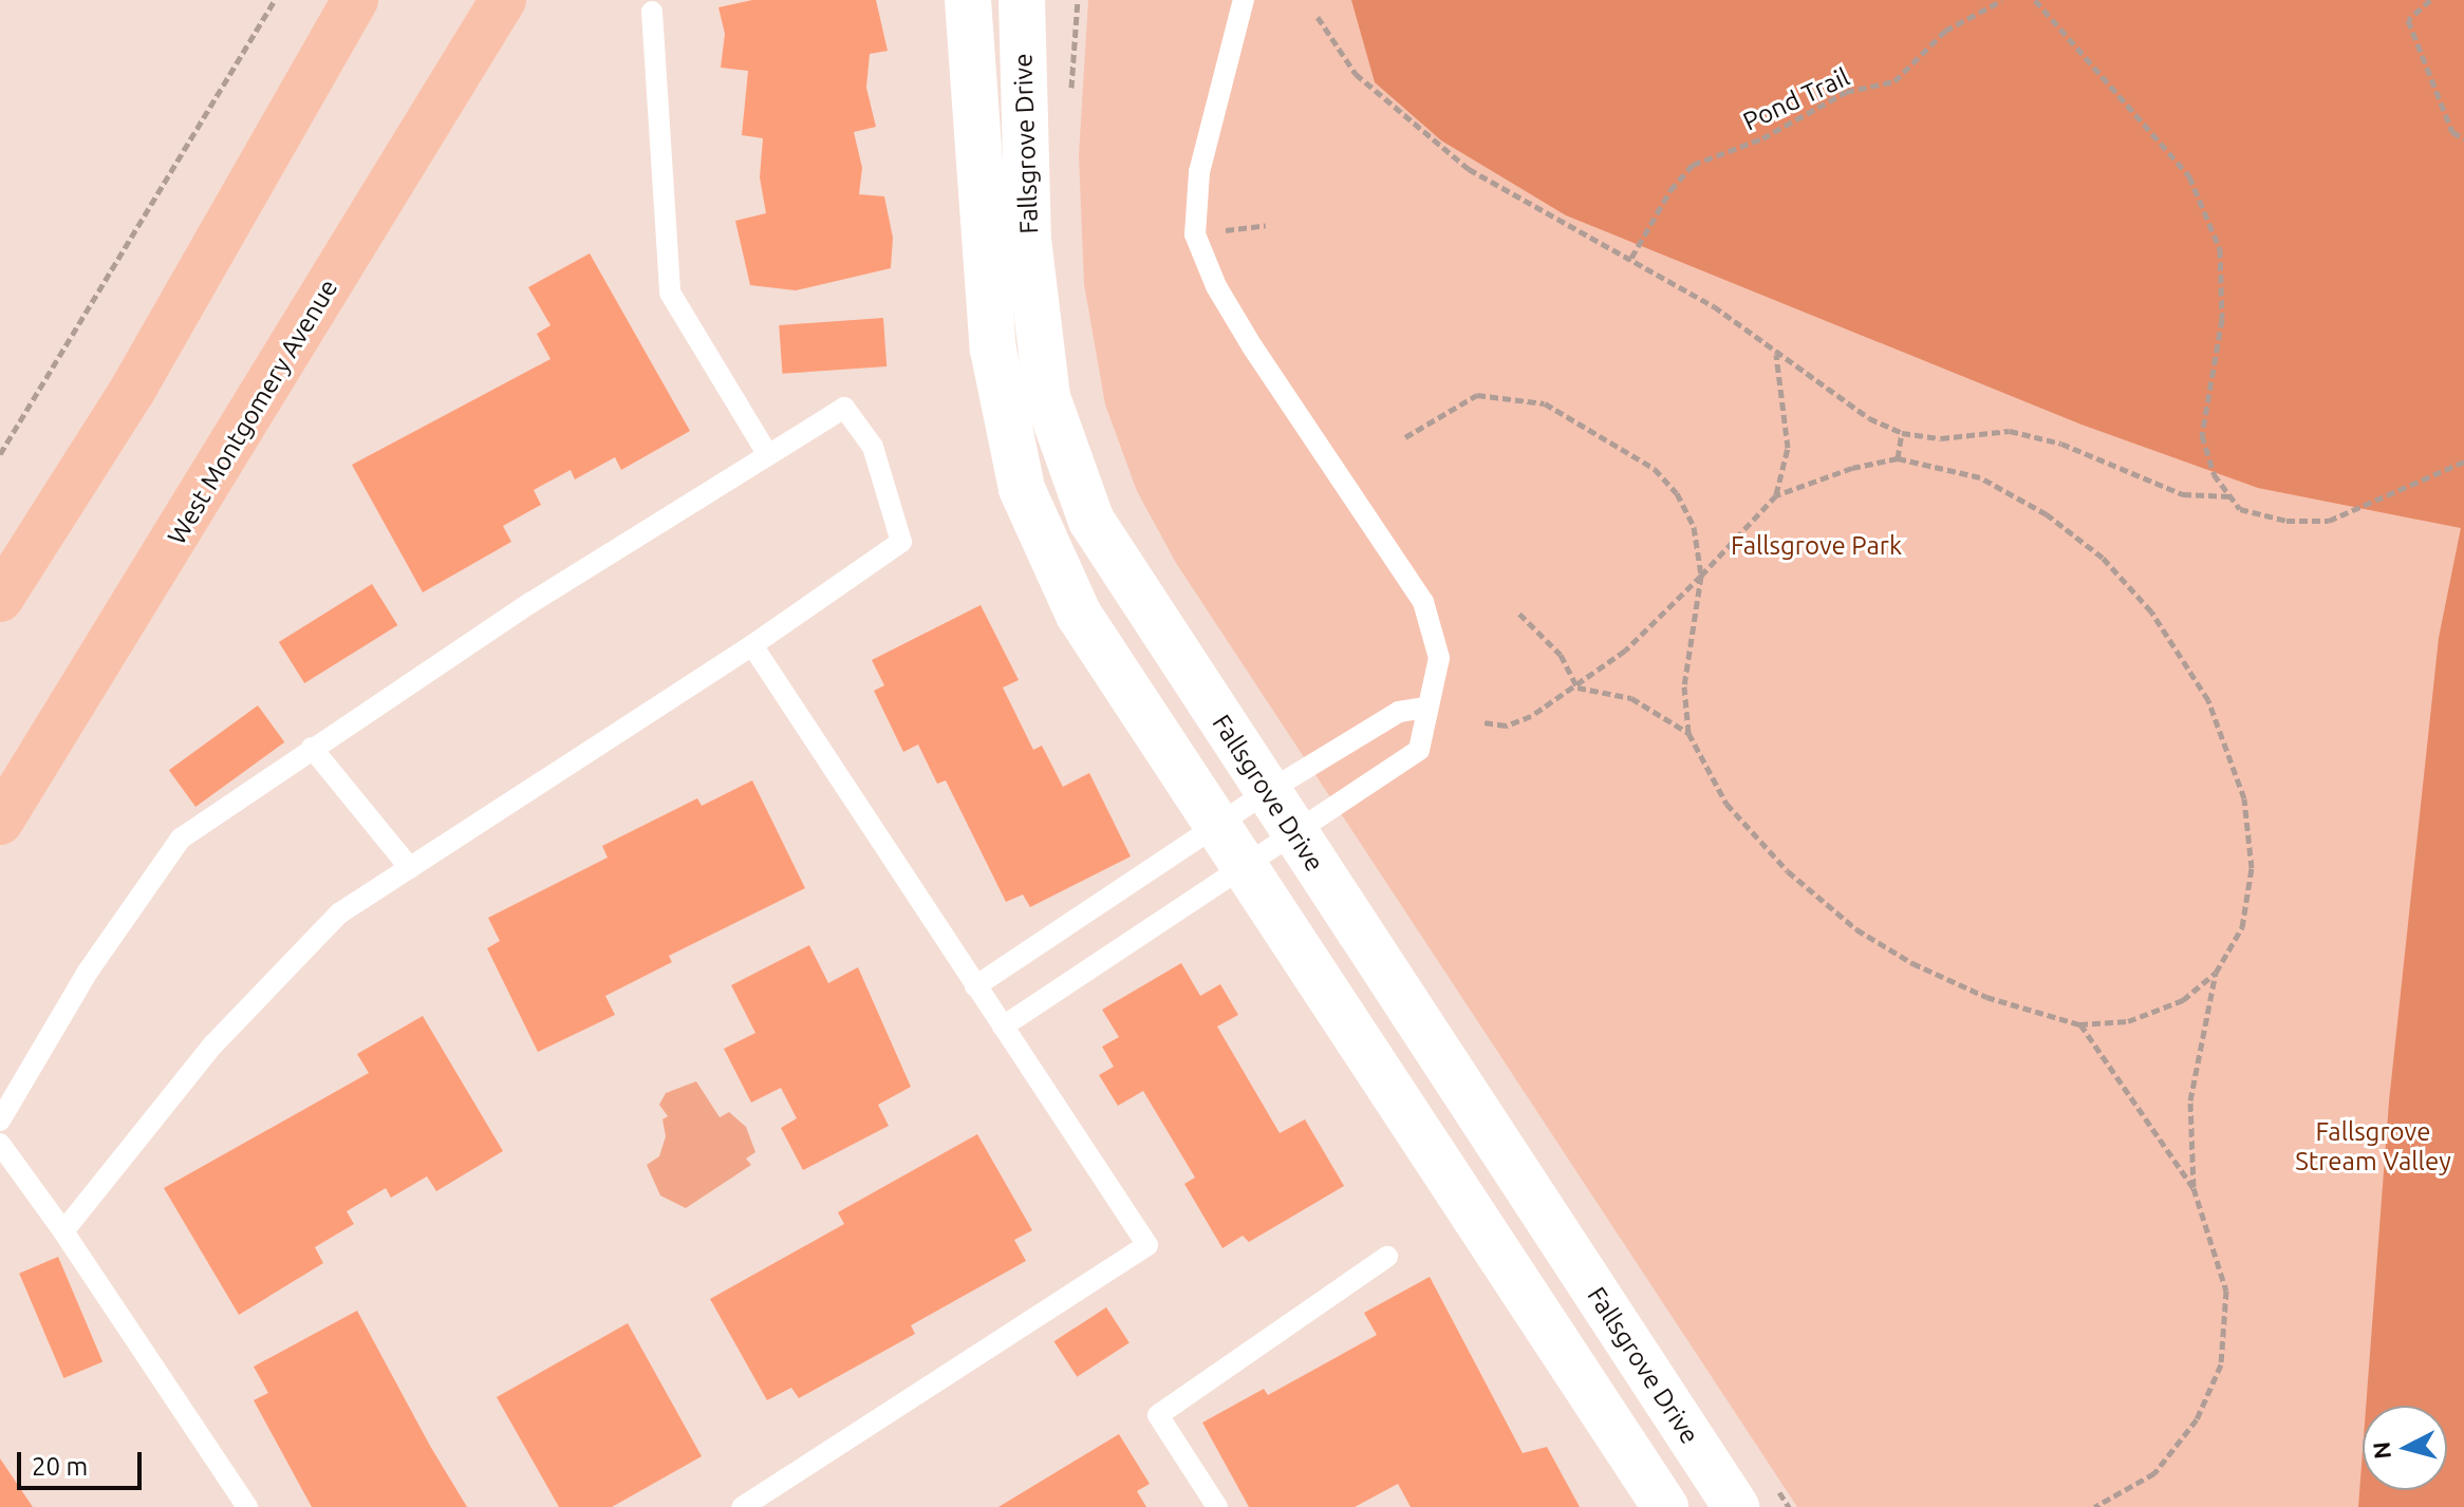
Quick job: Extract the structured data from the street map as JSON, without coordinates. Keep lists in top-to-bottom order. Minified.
{"streets":{"main road":["West Montgomery Avenue"],"street":["Fallsgrove Drive"],"path":["Pond Trail"]},"parks":["Fallsgrove Park","Fallsgrove Stream Valley"],"scale_bar":"20 m","north":"left"}
